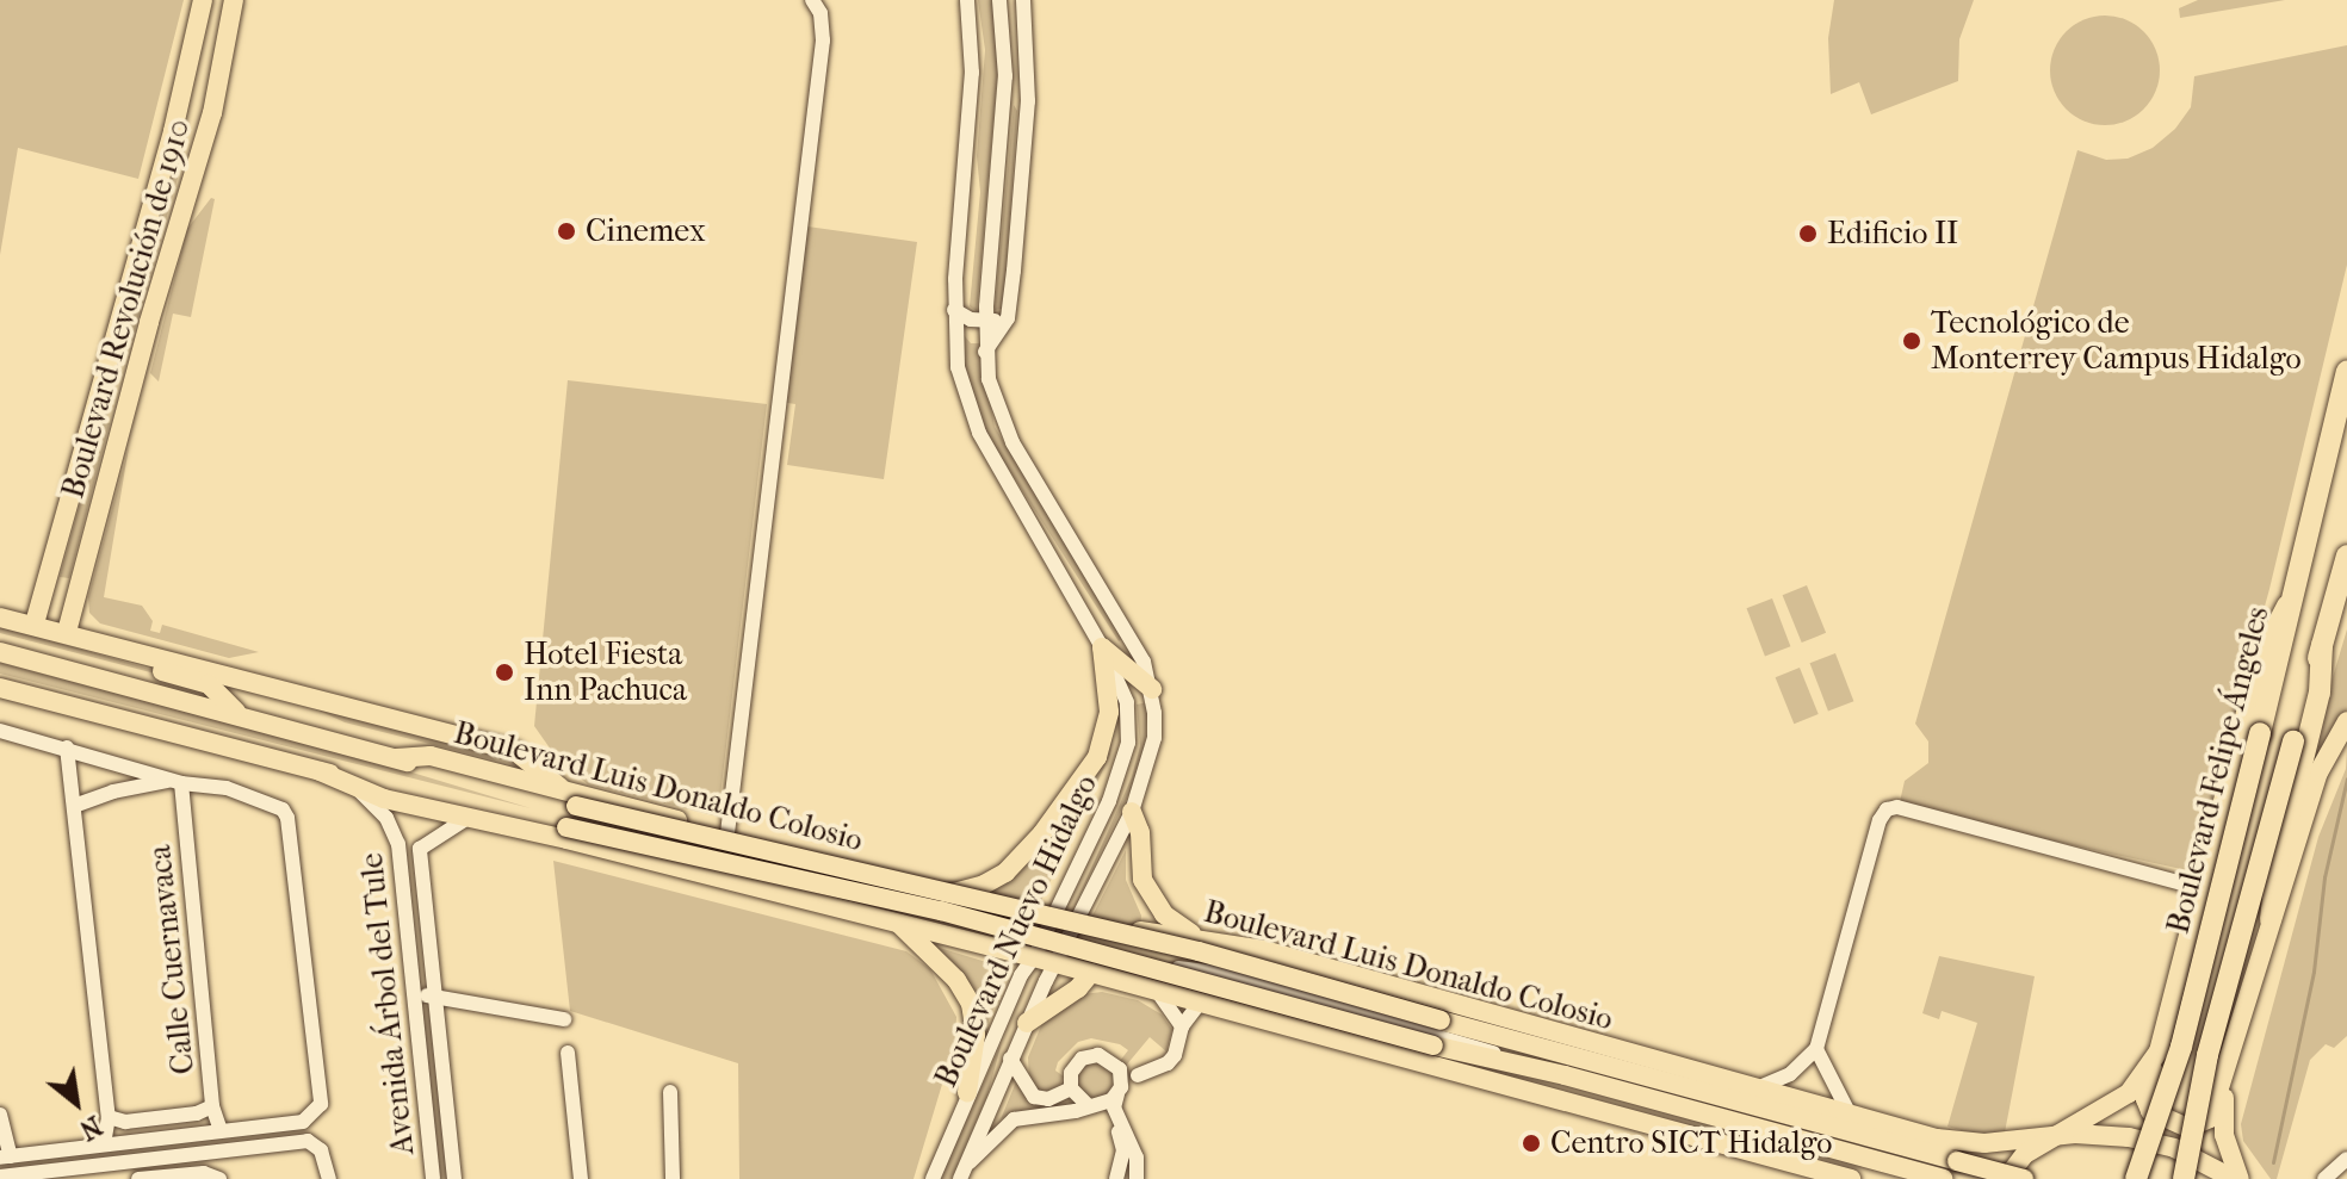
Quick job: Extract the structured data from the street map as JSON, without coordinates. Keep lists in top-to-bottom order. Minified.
{"streets":{"highway":["Boulevard Felipe Ángeles"],"main road":["Boulevard Revolución de 1910","Boulevard Luis Donaldo Colosio"],"street":["Boulevard Nuevo Hidalgo","Calle Cuernavaca","Avenida Árbol del Tule"]},"crossings":[["Boulevard Luis Donaldo Colosio","Boulevard Nuevo Hidalgo"],["Boulevard Luis Donaldo Colosio","Avenida Árbol del Tule"]],"places":["Cinemex","Edificio II","Tecnológico de Monterrey Campus Hidalgo","Hotel Fiesta Inn Pachuca","Centro SICT Hidalgo"],"north":"bottom right"}
